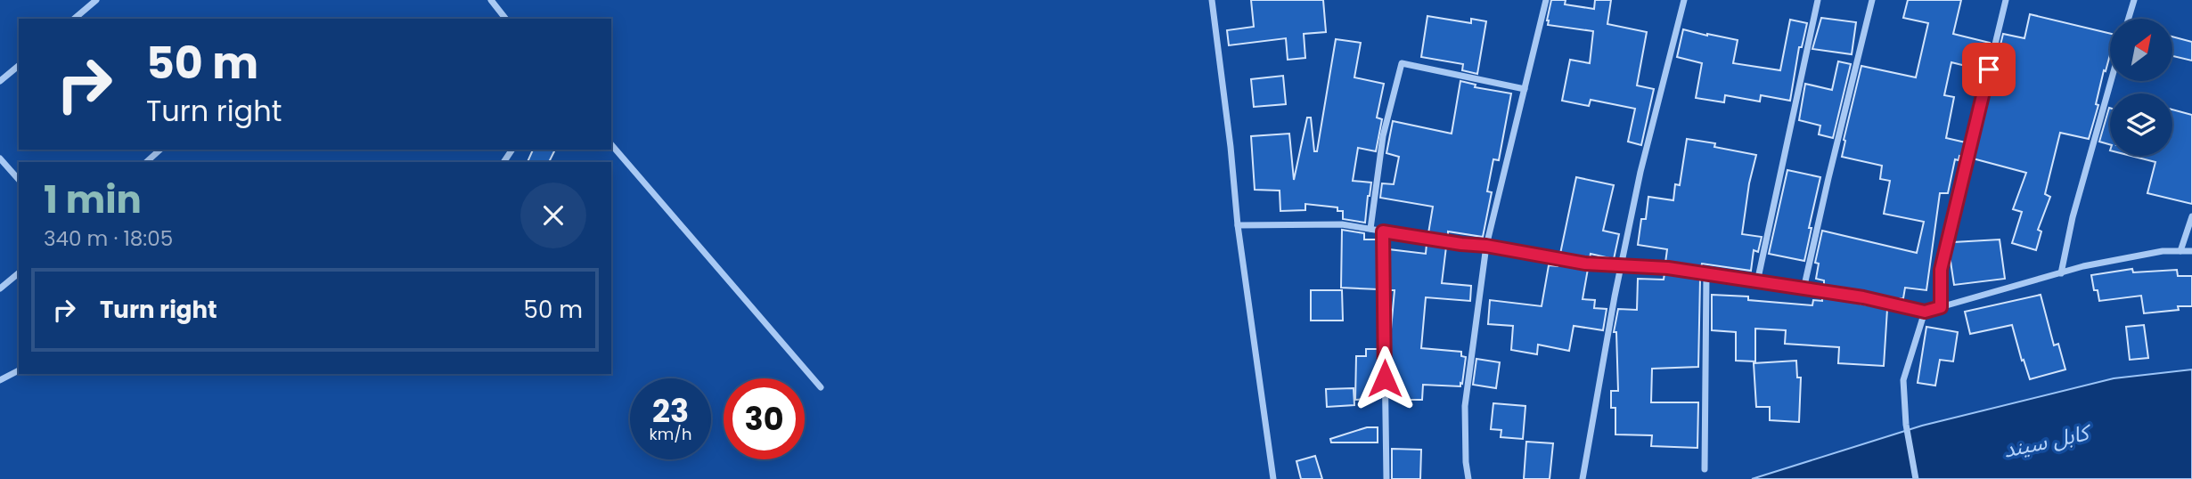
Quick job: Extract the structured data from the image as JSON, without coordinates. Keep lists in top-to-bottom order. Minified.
{"water":["کابل سيند"],"north":"top right","page":{"turn":["50 m","Turn right"],"heading":["1 min","340 m · 18:05"],"list":[{"name":"Turn right","value":"50 m"}],"speed":"23 km/h","limit":"30"}}
